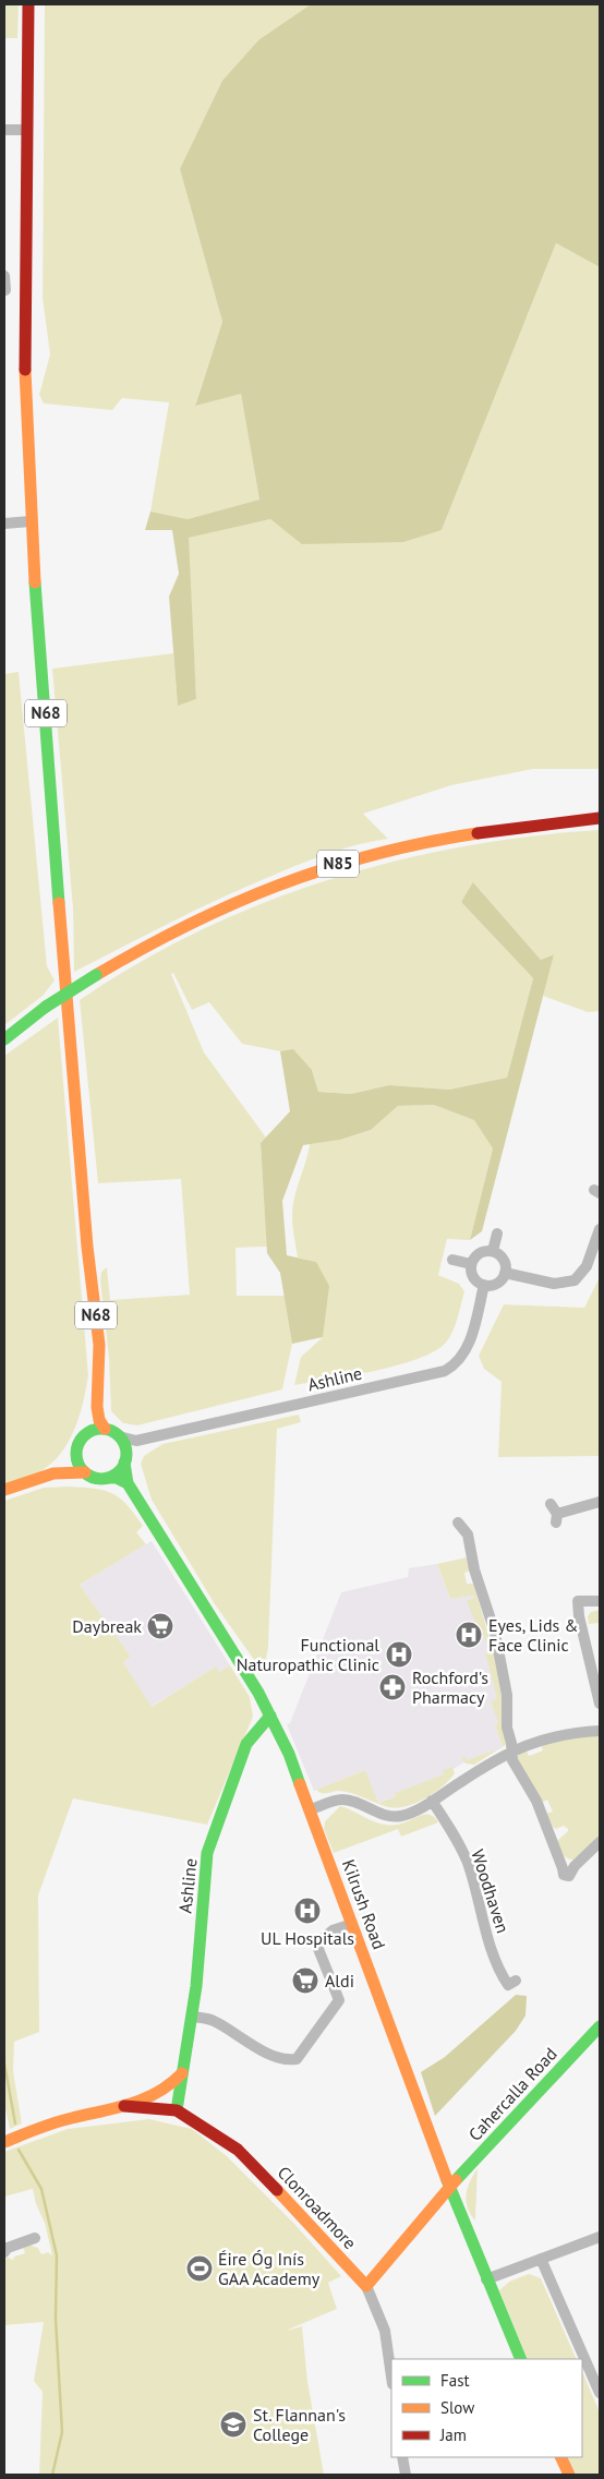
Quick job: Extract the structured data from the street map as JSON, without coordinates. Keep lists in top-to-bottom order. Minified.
{"streets":{"main road":["N68","N85","Ashline","Kilrush Road","Cahercalla Road","Clonroadmore"],"street":["Woodhaven"]},"crossings":[["N68","Ashline"],["N68","Kilrush Road"],["Ashline","Kilrush Road"],["Ashline","Clonroadmore"],["Kilrush Road","Cahercalla Road"]],"places":{"supermarket":["Daybreak","Aldi"],"hospital":["Eyes, Lids & Face Clinic","Functional Naturopathic Clinic","UL Hospitals"],"pharmacy":["Rochford's Pharmacy"],"sports":["Éire Óg Inís GAA Academy"],"school or university":["St. Flannan's College"]},"legend":["Fast","Slow","Jam"]}
